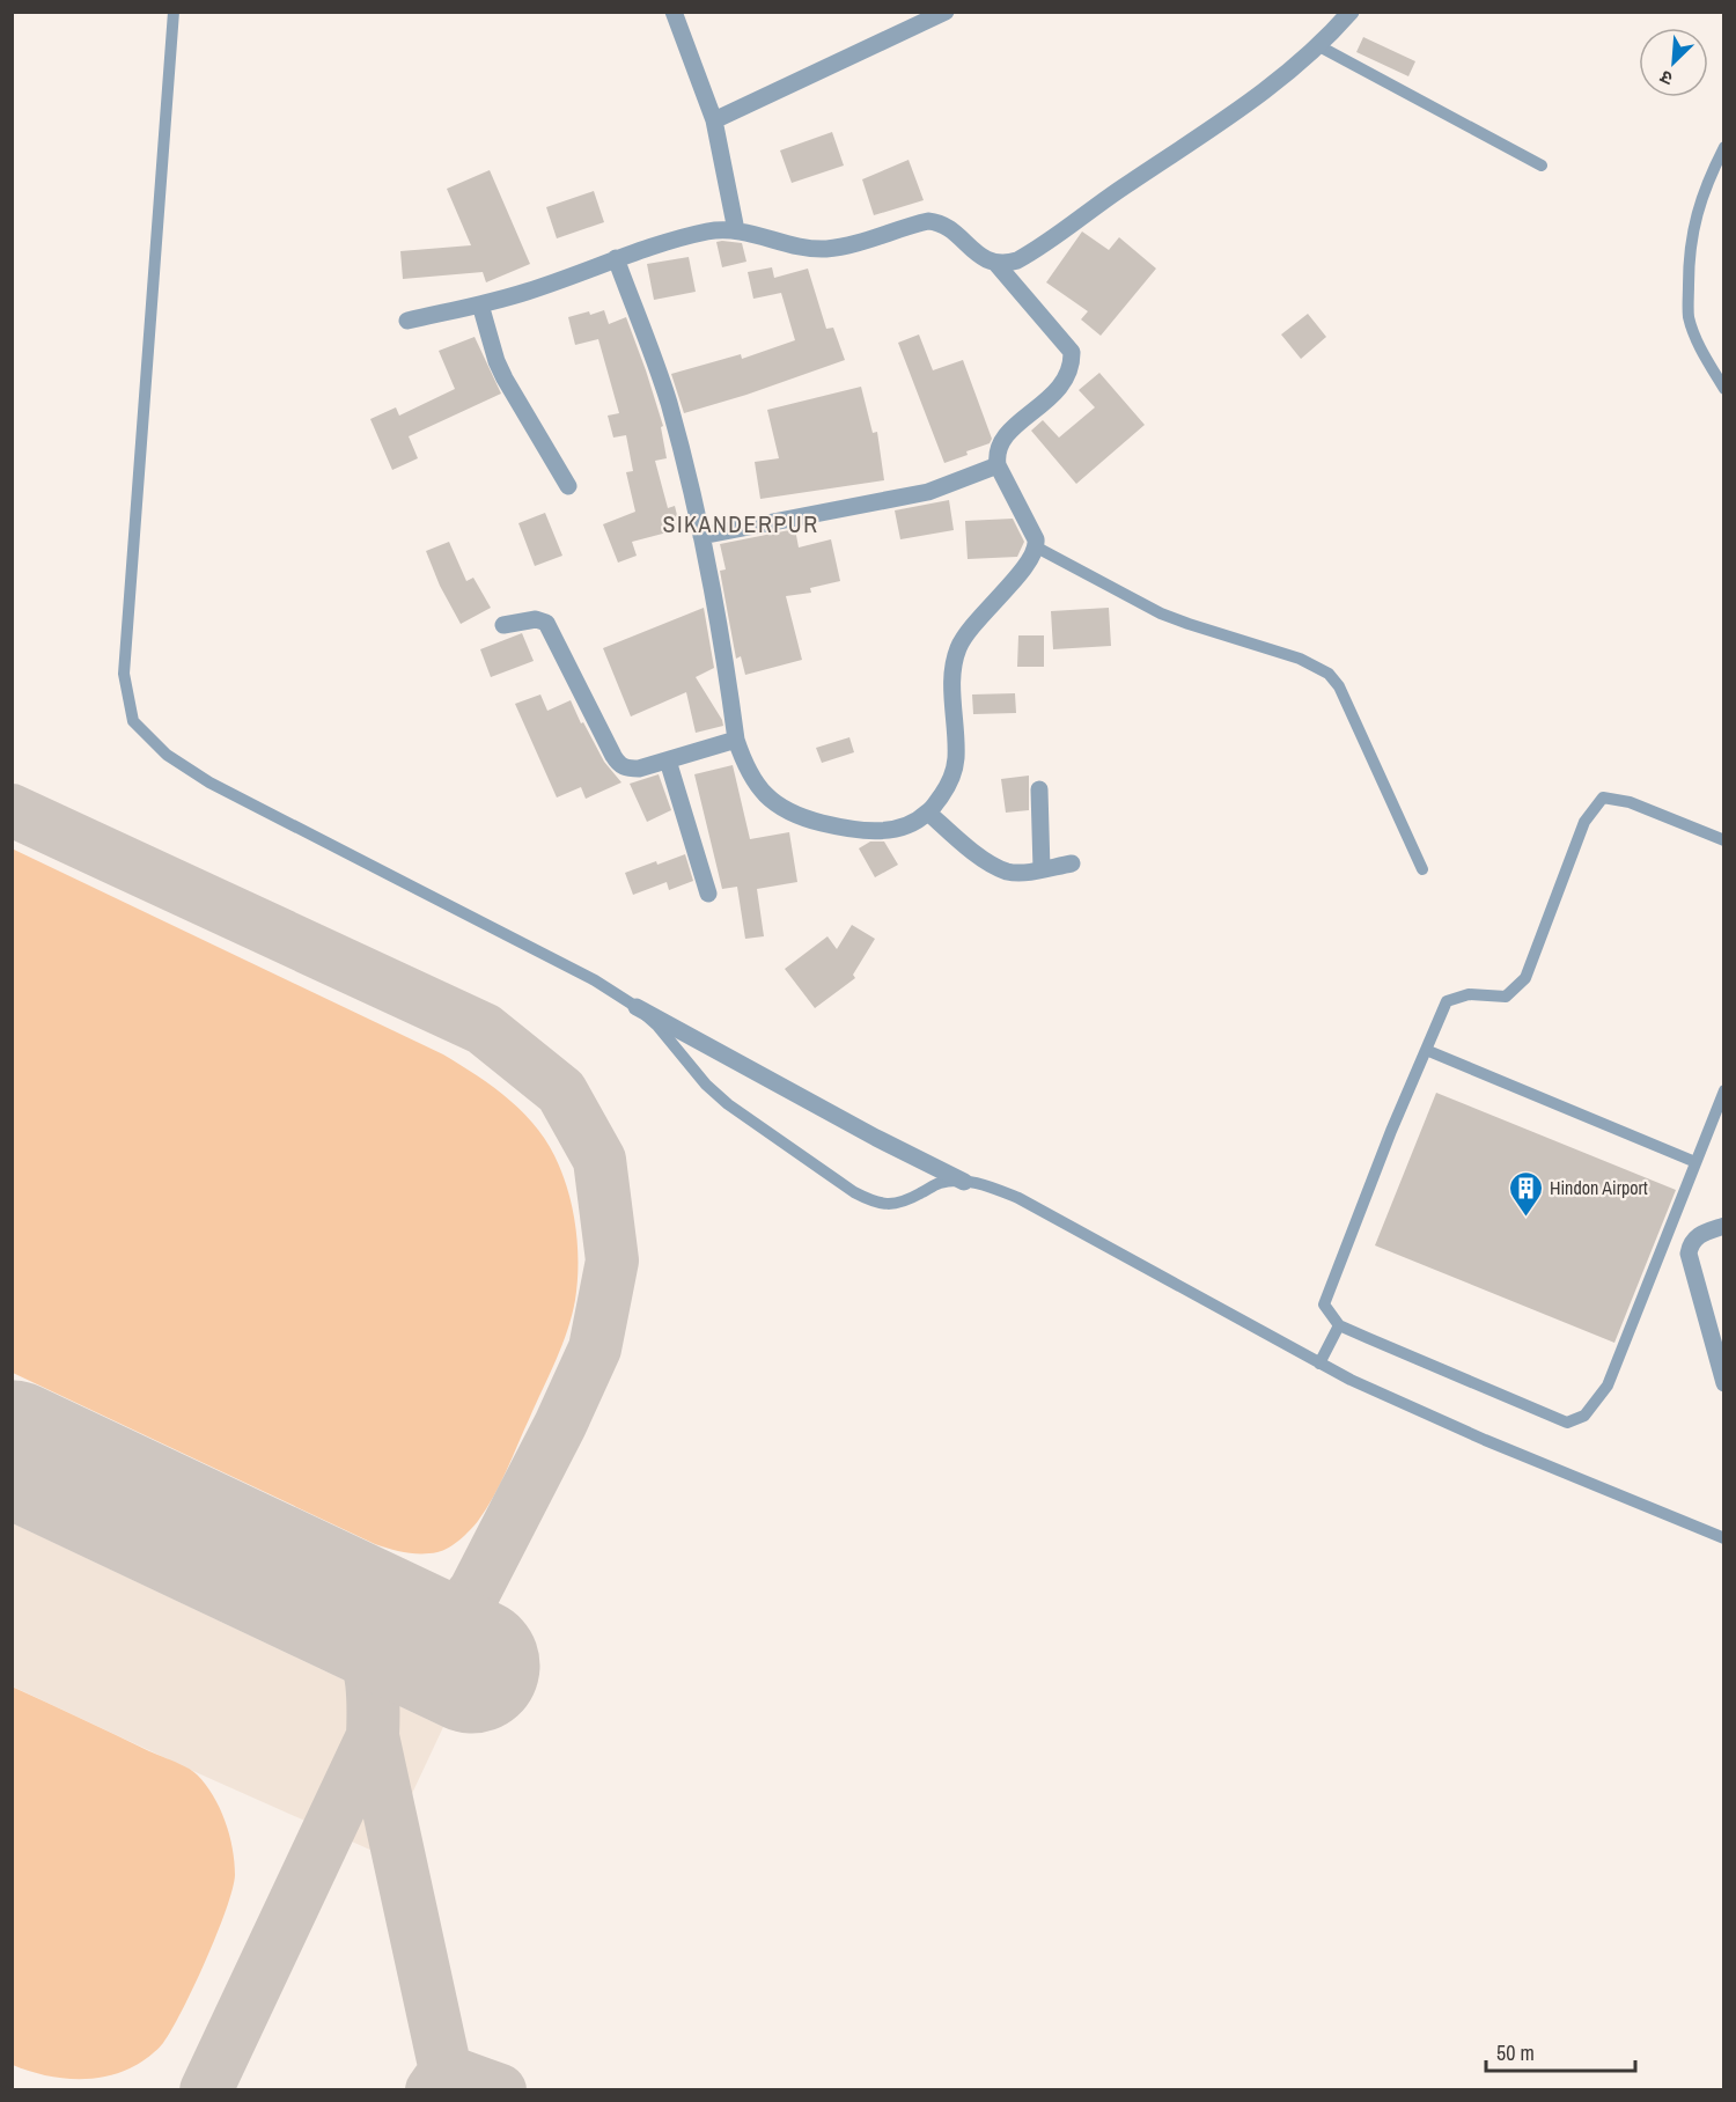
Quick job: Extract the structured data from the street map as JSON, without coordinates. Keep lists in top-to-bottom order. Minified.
{"districts":["SIKANDERPUR"],"places":{"building":["Hindon Airport"]},"scale_bar":"50 m","north":"bottom left"}
